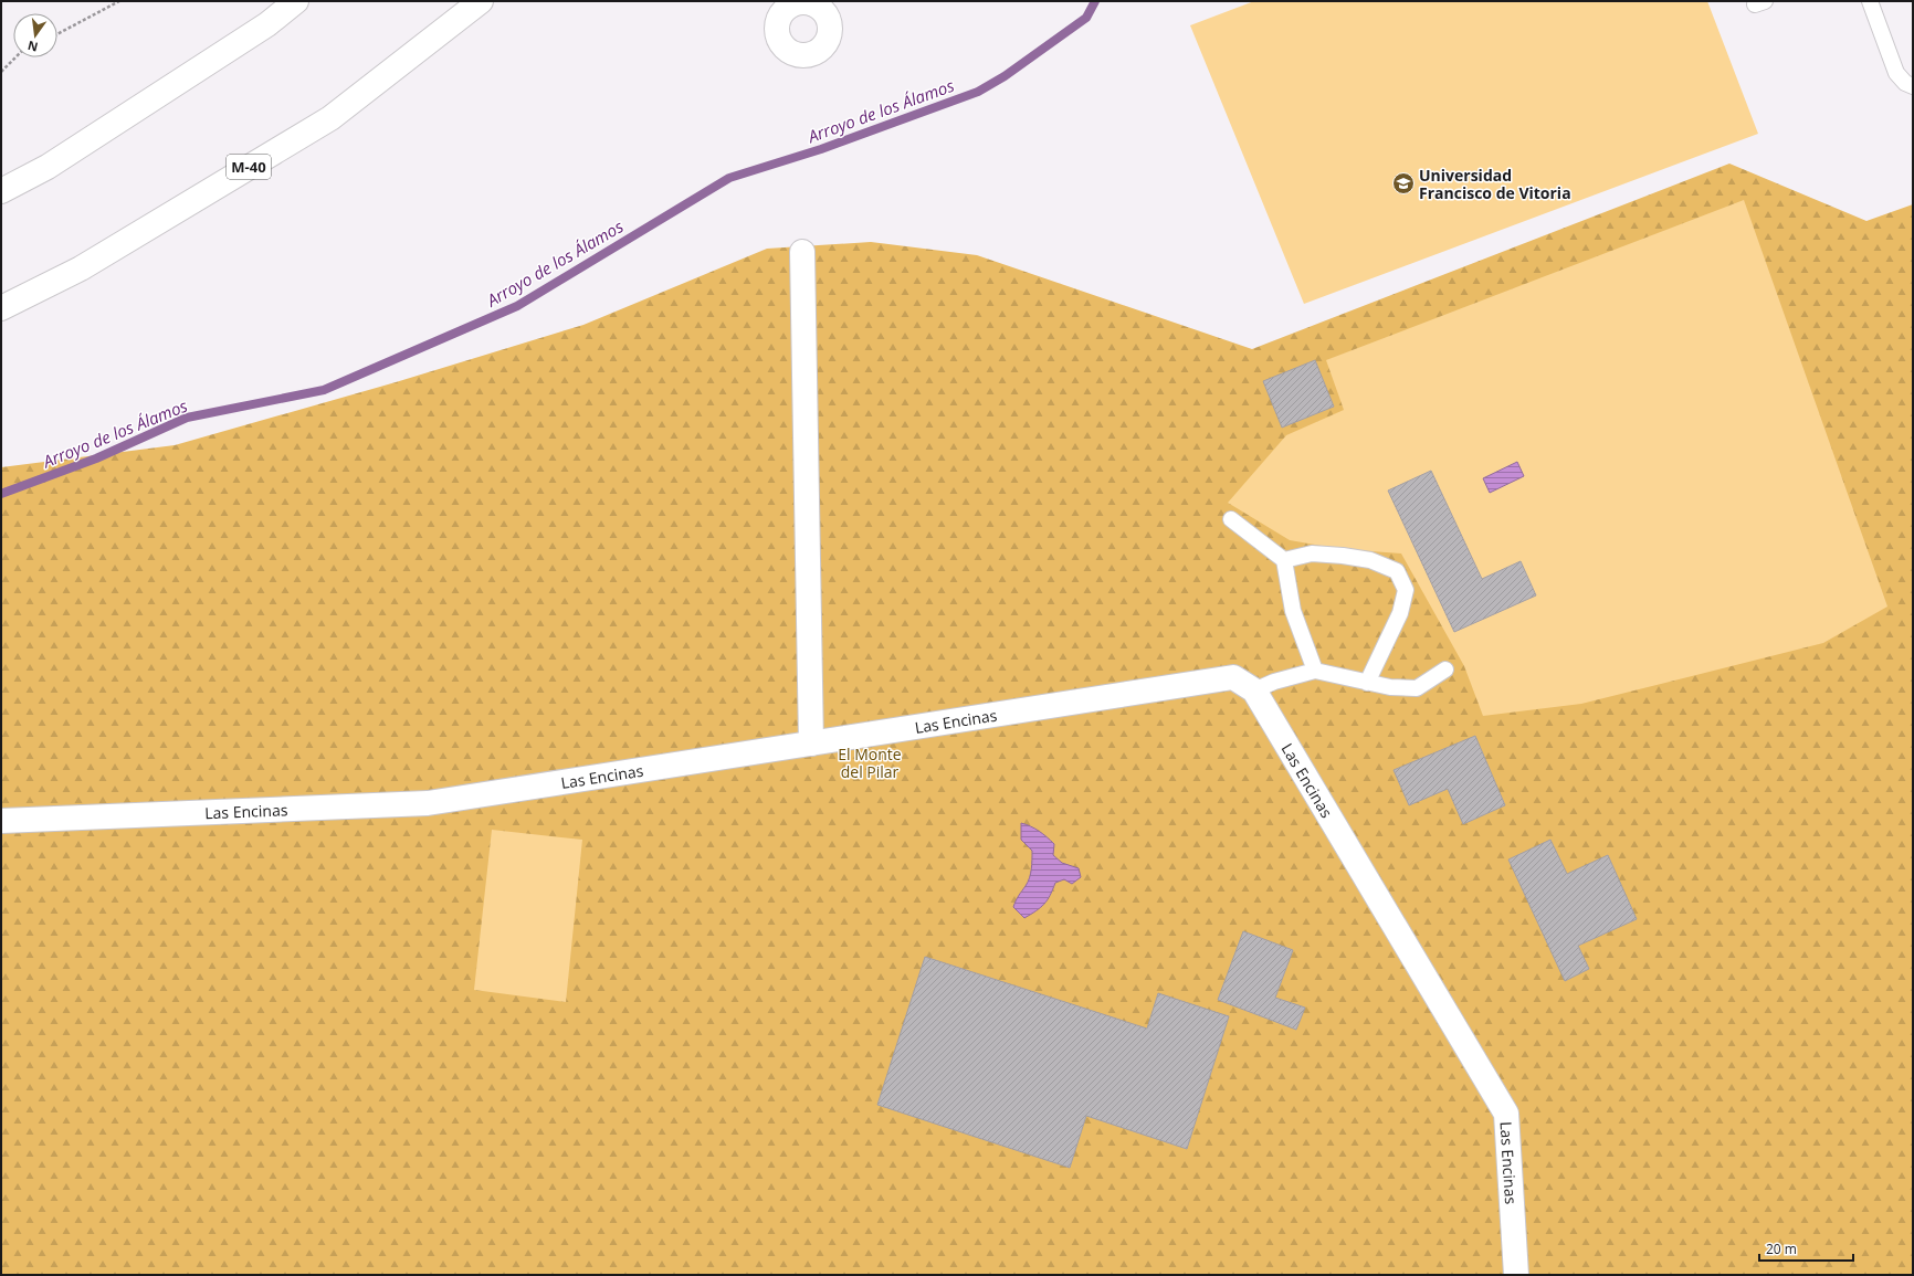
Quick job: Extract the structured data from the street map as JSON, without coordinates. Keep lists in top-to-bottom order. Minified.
{"streets":{"main road":["M-40","Las Encinas"]},"water":["Arroyo de los Álamos"],"parks":["El Monte del Pilar"],"places":{"school or university":["Universidad Francisco de Vitoria"]},"scale_bar":"20 m","north":"bottom"}
